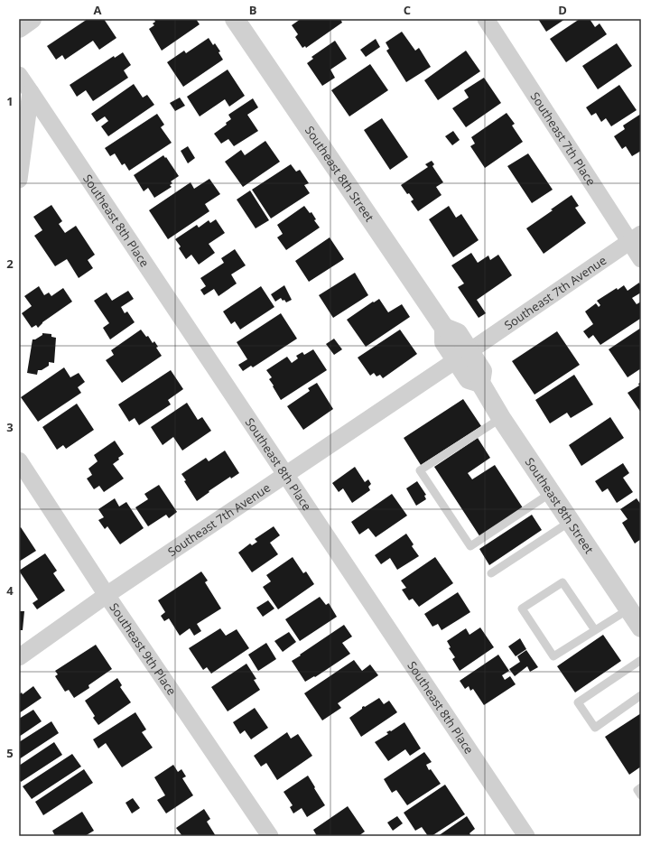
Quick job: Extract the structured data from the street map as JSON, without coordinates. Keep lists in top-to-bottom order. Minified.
{"streets":{"street":["Southeast 7th Place","Southeast 8th Street","Southeast 8th Place","Southeast 7th Avenue","Southeast 9th Place"]},"crossings":[["Southeast 7th Place","Southeast 7th Avenue"],["Southeast 8th Street","Southeast 7th Avenue"],["Southeast 8th Place","Southeast 7th Avenue"],["Southeast 7th Avenue","Southeast 9th Place"]],"grid":{"columns":["A","B","C","D"],"rows":["1","2","3","4","5"]}}
